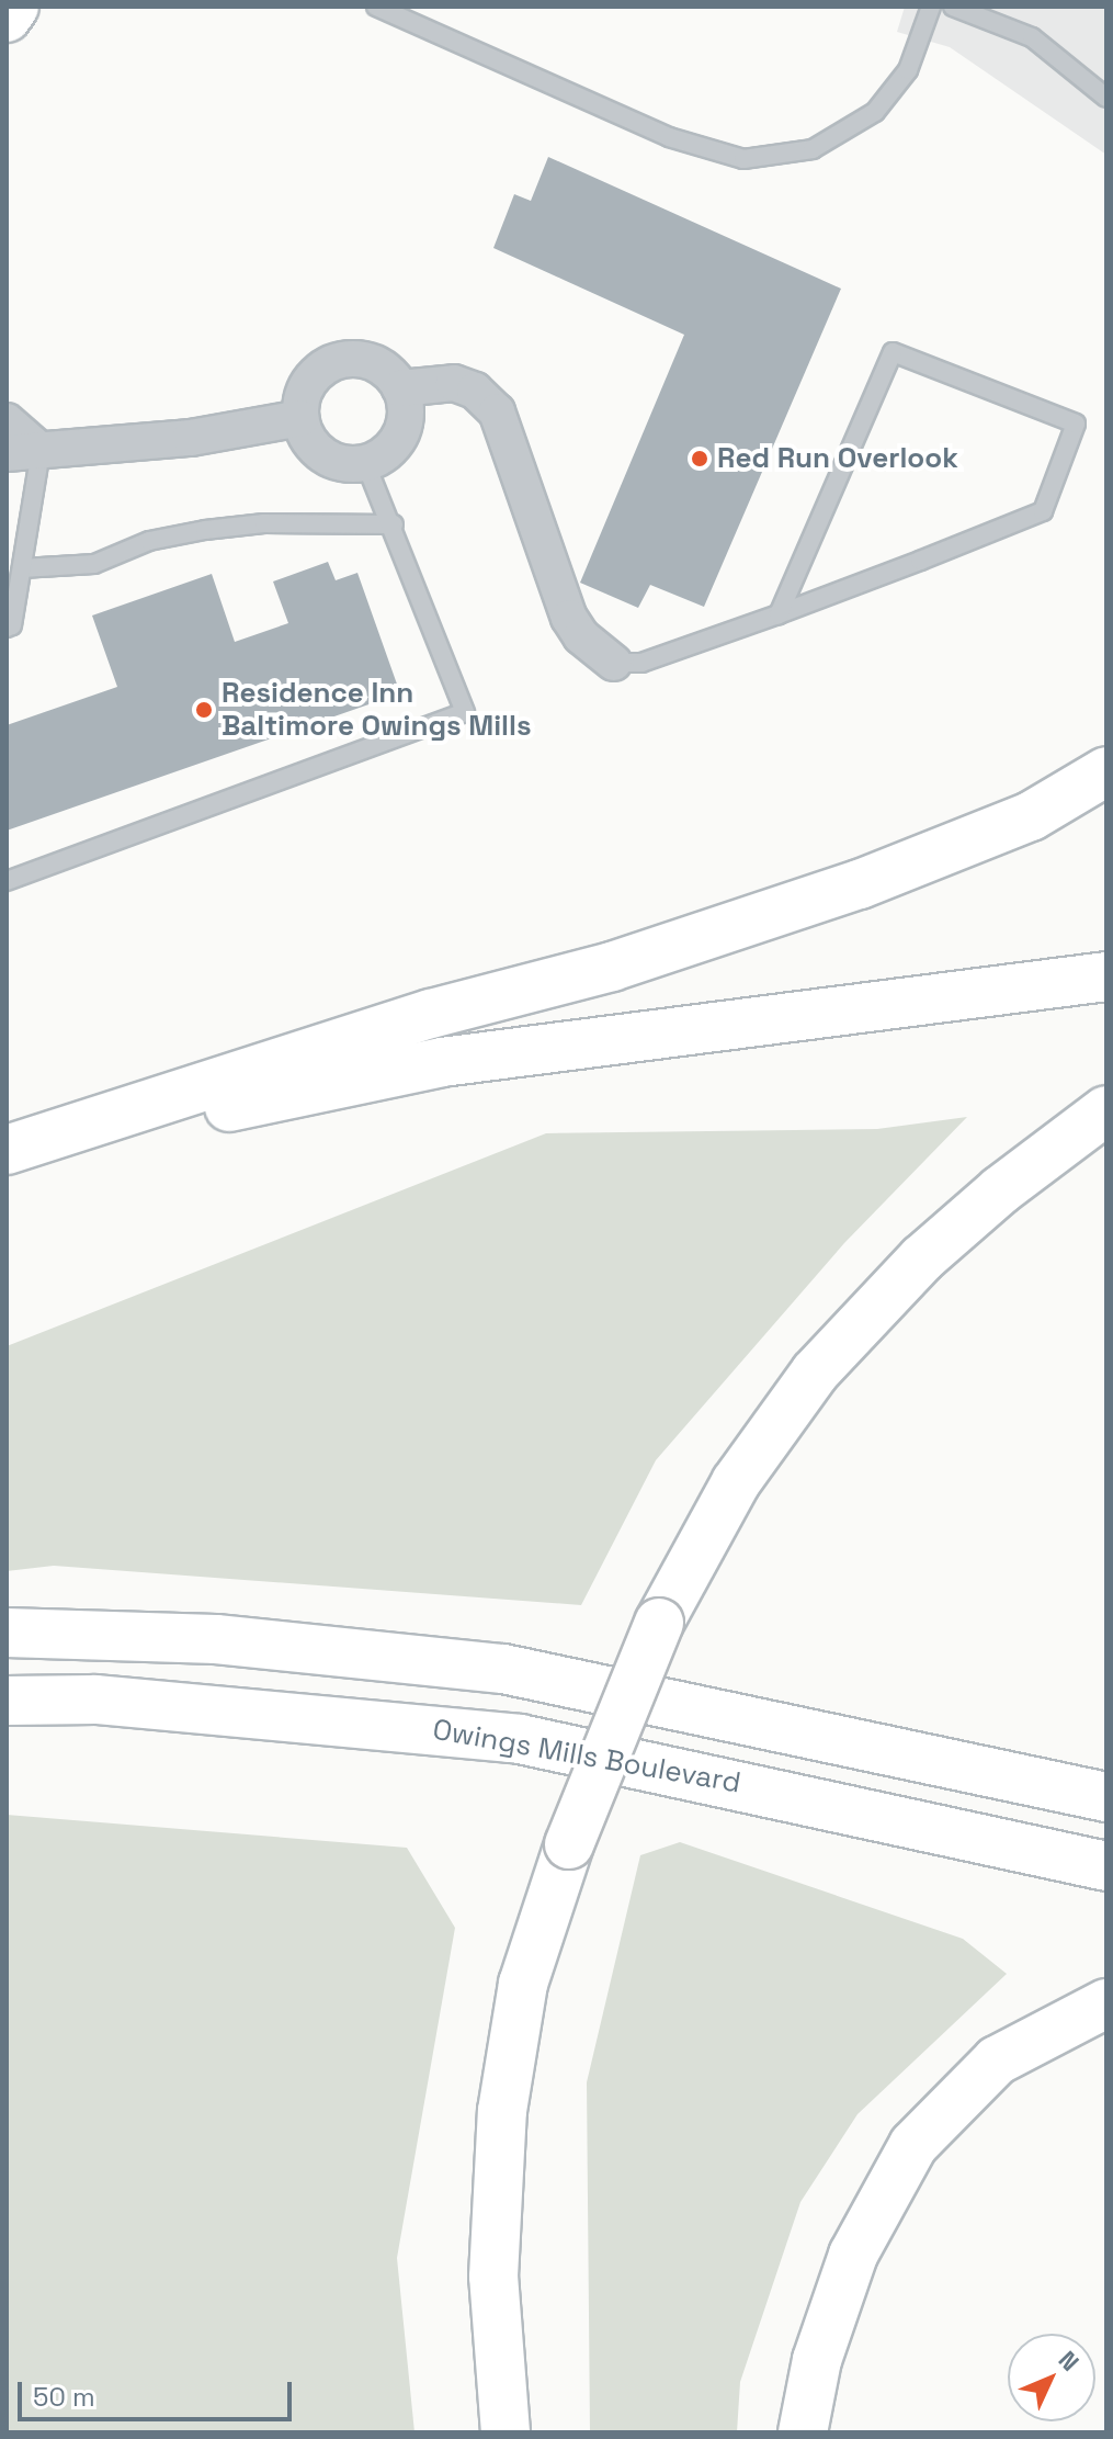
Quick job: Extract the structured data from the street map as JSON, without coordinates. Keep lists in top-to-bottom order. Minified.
{"streets":{"main road":["Owings Mills Boulevard"]},"places":["Red Run Overlook","Residence Inn Baltimore Owings Mills"],"scale_bar":"50 m","north":"top right"}
